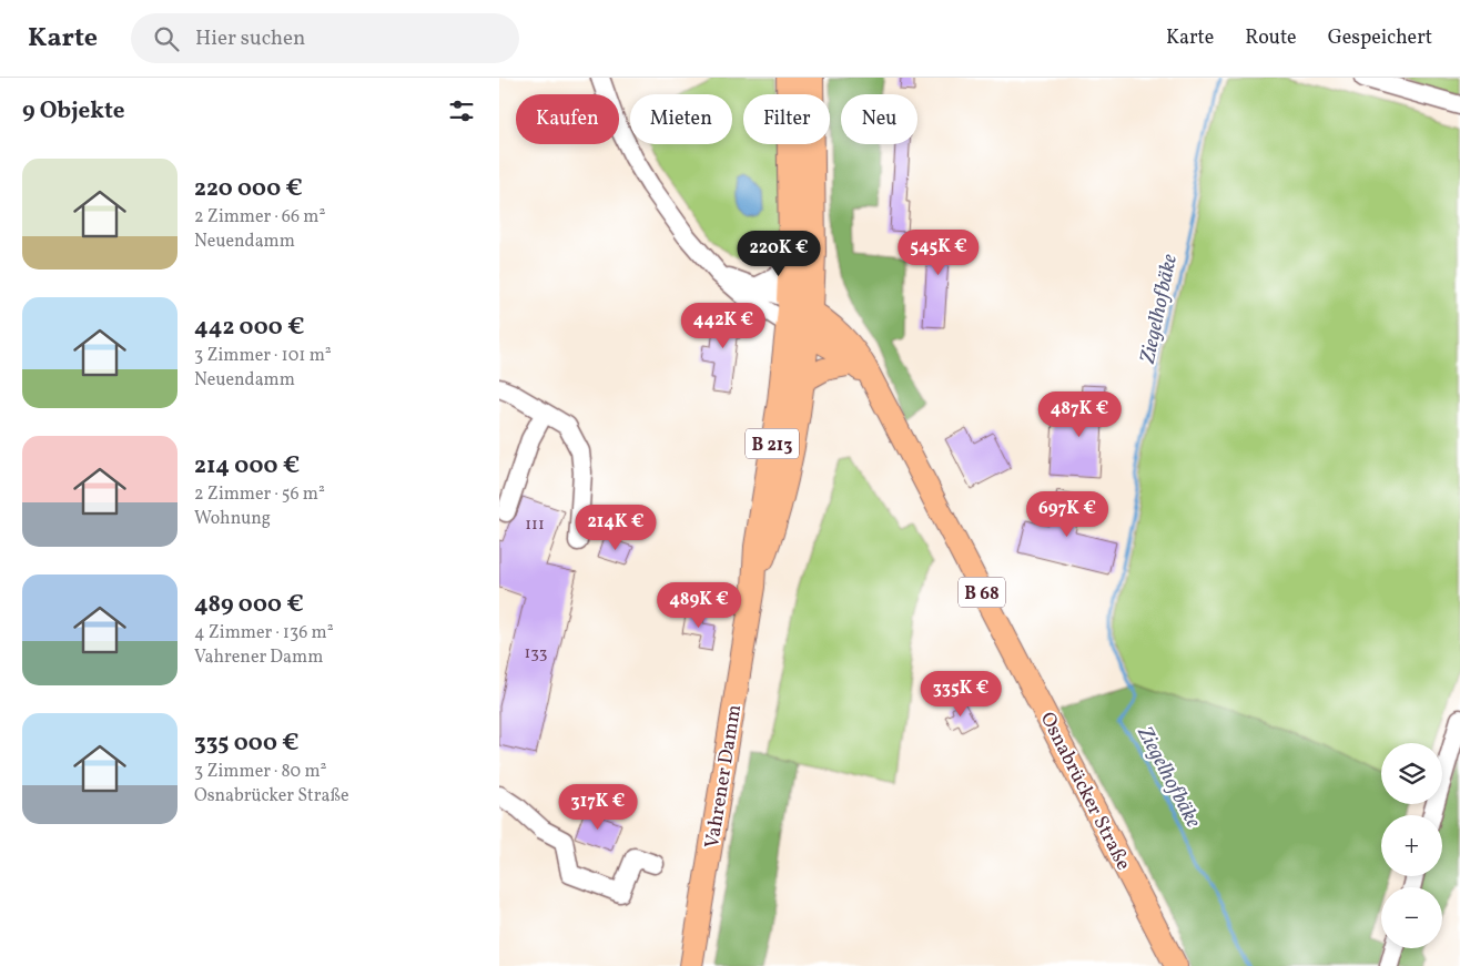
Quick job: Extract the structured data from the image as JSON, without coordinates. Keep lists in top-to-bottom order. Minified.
{"streets":{"highway":["B 213"],"main road":["B 68","Vahrener Damm","Osnabrücker Straße"]},"crossings":[["B 213","Vahrener Damm"],["B 213","Osnabrücker Straße"],["Vahrener Damm","Osnabrücker Straße"]],"water":["Ziegelhofbäke"],"house_numbers":["111","133"],"page":{"header":"Karte","search":"Hier suchen","nav":["Karte","Route","Gespeichert"],"heading":"9 Objekte","chip":["Kaufen","Mieten","Filter","Neu"],"list":[{"name":"220 000 €","note":"2 Zimmer · 66 m² · Neuendamm"},{"name":"442 000 €","note":"3 Zimmer · 101 m² · Neuendamm"},{"name":"214 000 €","note":"2 Zimmer · 56 m² · Wohnung"},{"name":"489 000 €","note":"4 Zimmer · 136 m² · Vahrener Damm"},{"name":"335 000 €","note":"3 Zimmer · 80 m² · Osnabrücker Straße"}],"price":["545K €","220K €","442K €","487K €","697K €","214K €","489K €","335K €","317K €"],"map_buttons":["+","−"]}}
